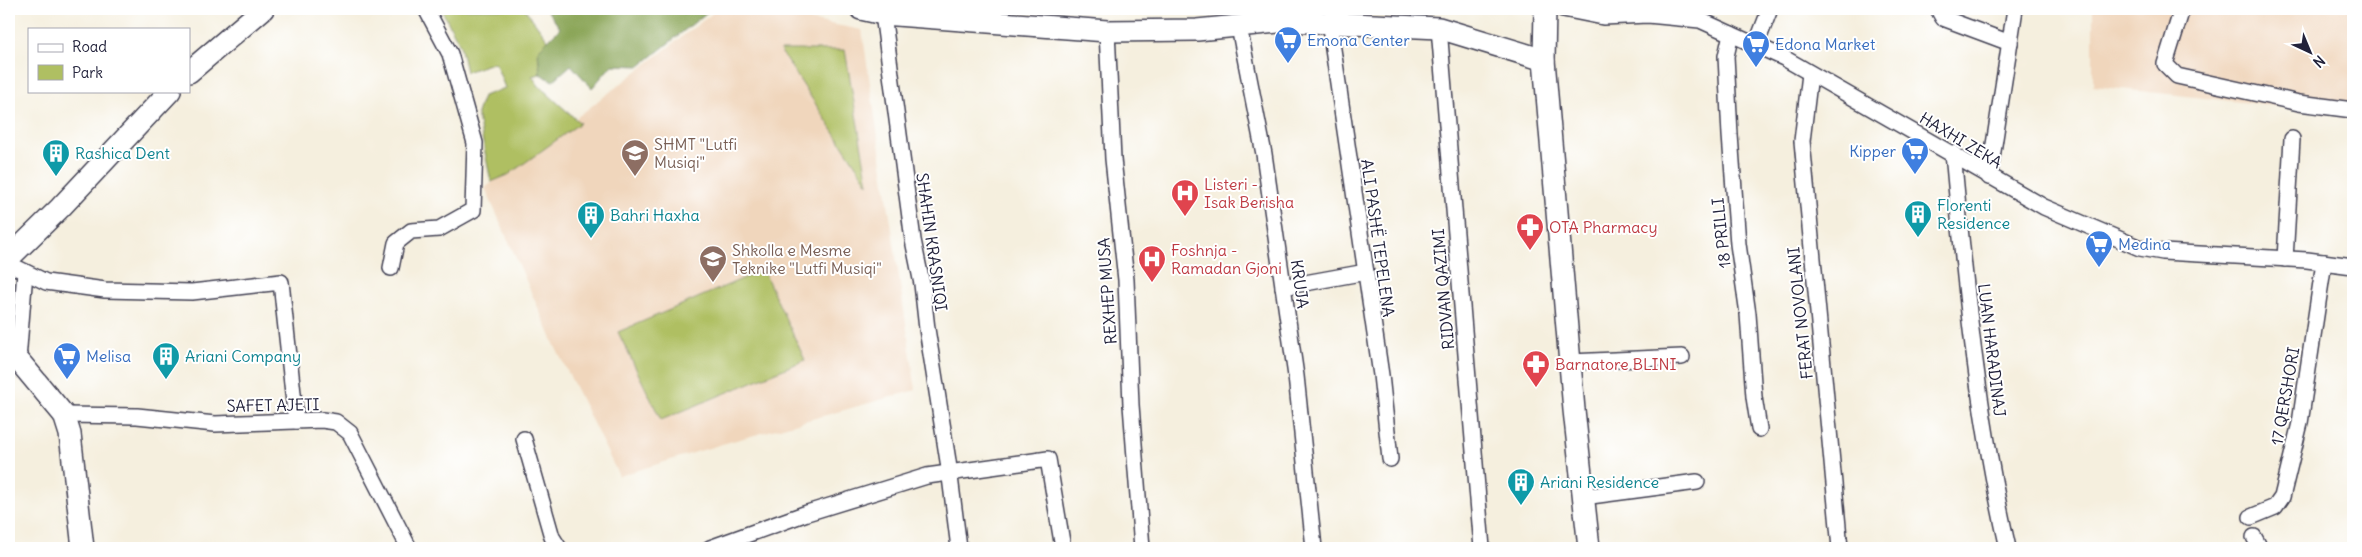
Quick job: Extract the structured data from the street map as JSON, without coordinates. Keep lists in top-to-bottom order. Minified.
{"streets":{"street":["HAXHI ZEKA","18 PRILLI","ALI PASHË TEPELENA","SHAHIN KRASNIQI","KRUJA","RIDVAN QAZIMI","REXHEP MUSA","FERAT NOVOLANI","LUAN HARADINAJ","17 QERSHORI","SAFET AJETI"]},"crossings":[["HAXHI ZEKA","18 PRILLI"],["HAXHI ZEKA","FERAT NOVOLANI"],["HAXHI ZEKA","LUAN HARADINAJ"],["HAXHI ZEKA","17 QERSHORI"]],"places":{"supermarket":["Emona Center","Edona Market","Kipper","Medina","Melisa"],"building":["Rashica Dent","Florenti Residence","Bahri Haxha","Ariani Company","Ariani Residence"],"school or university":["SHMT \"Lutfi Musiqi\"","Shkolla e Mesme Teknike \"Lutfi Musiqi\""],"hospital":["Listeri - Isak Berisha","Foshnja - Ramadan Gjoni"],"pharmacy":["OTA Pharmacy","Barnatore BLINI"]},"legend":["Road","Park"],"north":"bottom right"}
